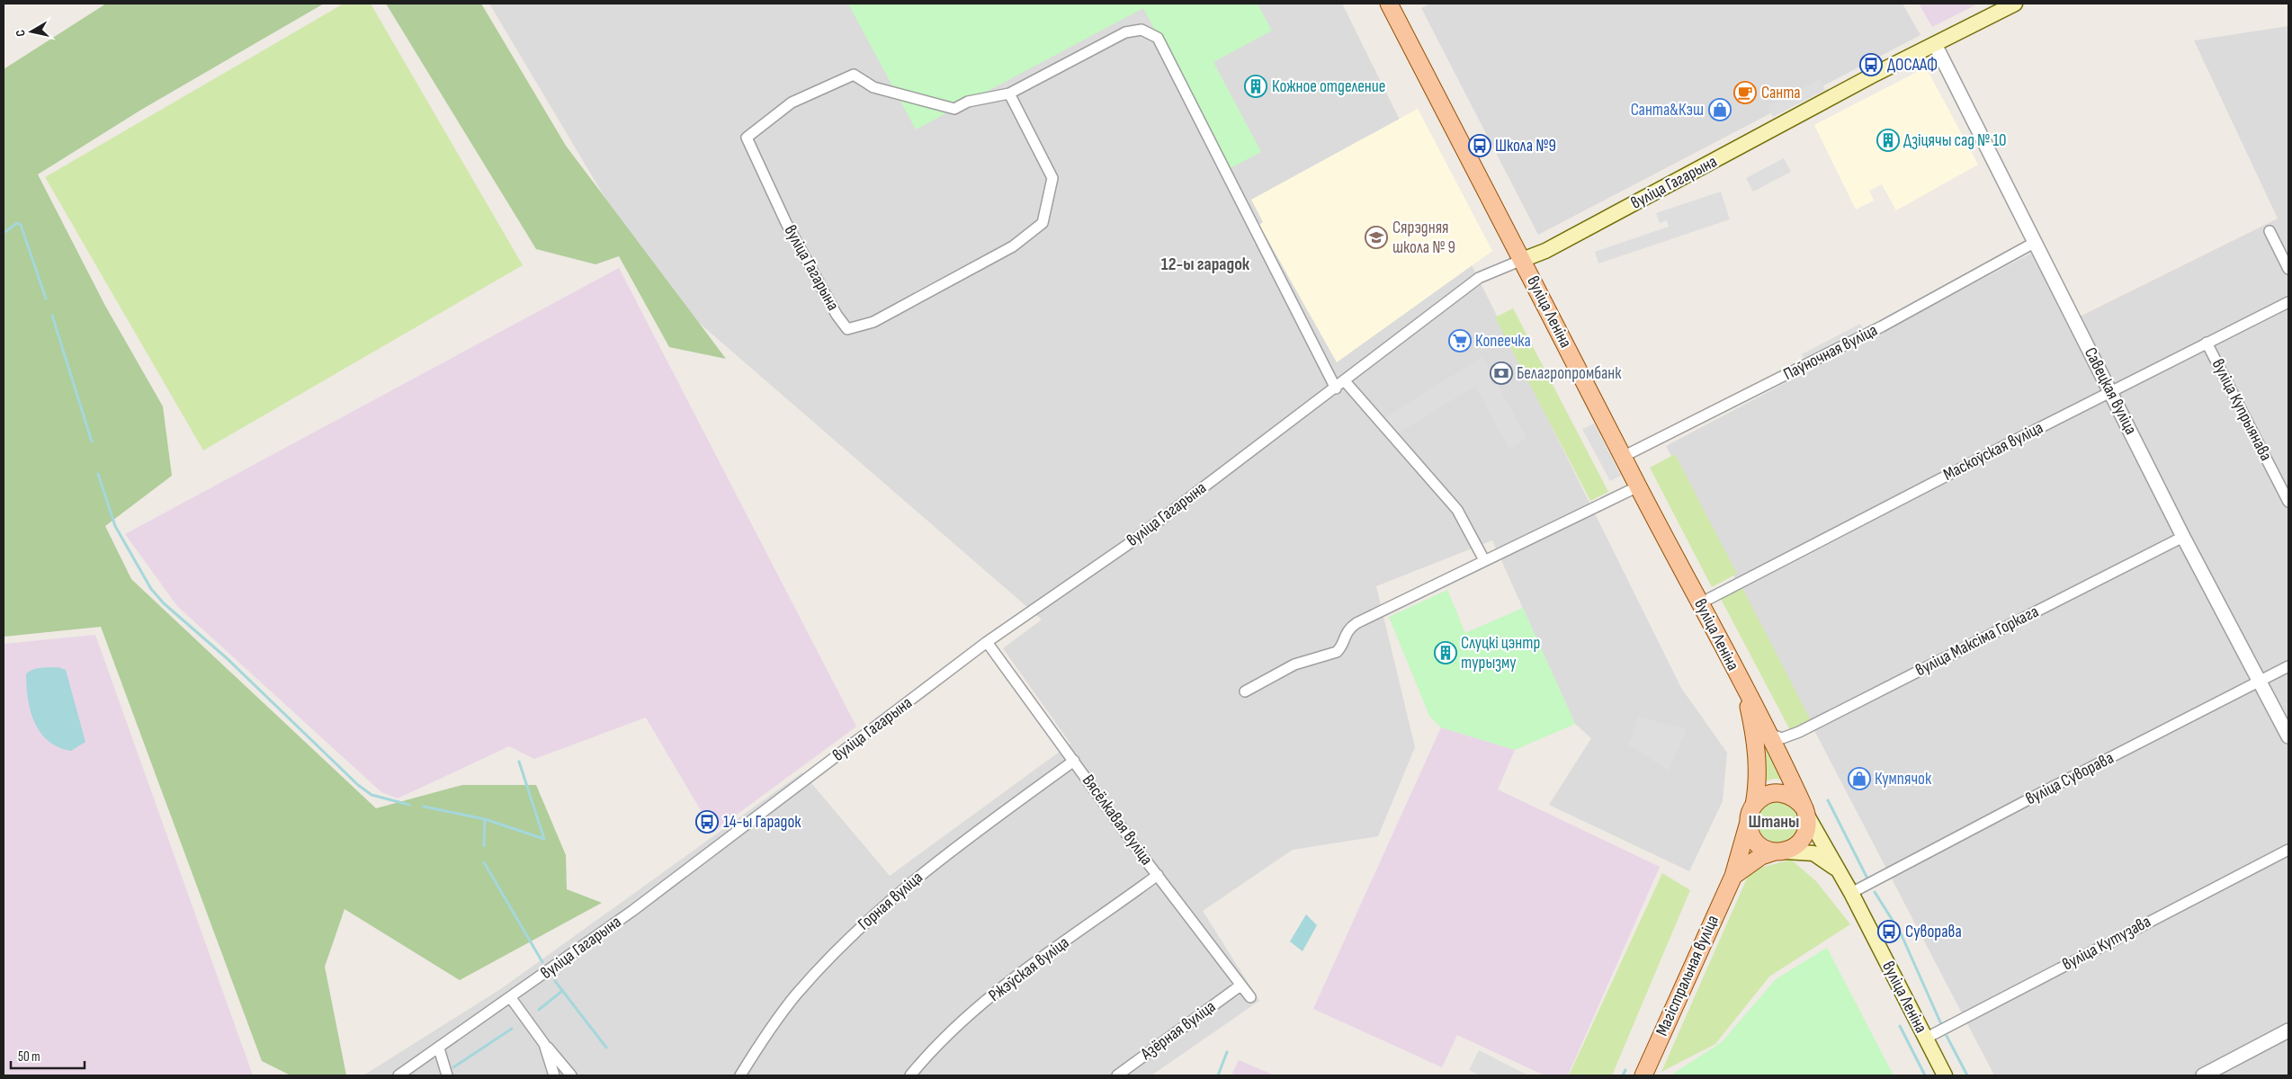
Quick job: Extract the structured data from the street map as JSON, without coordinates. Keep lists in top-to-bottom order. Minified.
{"streets":{"main road":["вуліца Гагарына","вуліца Леніна","Магістральная вуліца"],"street":["Паўночная вуліца","Савецкая вуліца","вуліца Купрыянава","Маскоўская вуліца","вуліца Максіма Горкага","вуліца Суворава","Вясёлкавая вуліца","Горная вуліца","вуліца Кутузава","Ржэўская вуліца","Азёрная вуліца"]},"crossings":[["вуліца Гагарына","вуліца Леніна"],["вуліца Гагарына","Савецкая вуліца"],["вуліца Гагарына","Вясёлкавая вуліца"],["вуліца Леніна","Паўночная вуліца"],["вуліца Леніна","Маскоўская вуліца"],["вуліца Леніна","вуліца Максіма Горкага"],["вуліца Леніна","вуліца Суворава"],["вуліца Леніна","вуліца Кутузава"],["вуліца Леніна","Магістральная вуліца"],["Паўночная вуліца","Савецкая вуліца"],["Савецкая вуліца","Маскоўская вуліца"],["Савецкая вуліца","вуліца Максіма Горкага"],["Савецкая вуліца","вуліца Суворава"],["вуліца Купрыянава","Маскоўская вуліца"],["Вясёлкавая вуліца","Горная вуліца"],["Вясёлкавая вуліца","Ржэўская вуліца"],["Вясёлкавая вуліца","Азёрная вуліца"]],"districts":["12-ы гарадок","Штаны"],"places":{"bus stop":["ДОСААФ","Школа №9","14-ы Гарадок","Суворава"],"building":["Кожное отделение","Дзіцячы сад № 10","Слуцкі цэнтр турызму"],"cafe":["Санта"],"shop":["Санта&Кэш","Кумпячок"],"school or university":["Сярэдняя школа № 9"],"supermarket":["Копеечка"],"bank":["Белагропромбанк"]},"scale_bar":"50 m","north":"left"}
